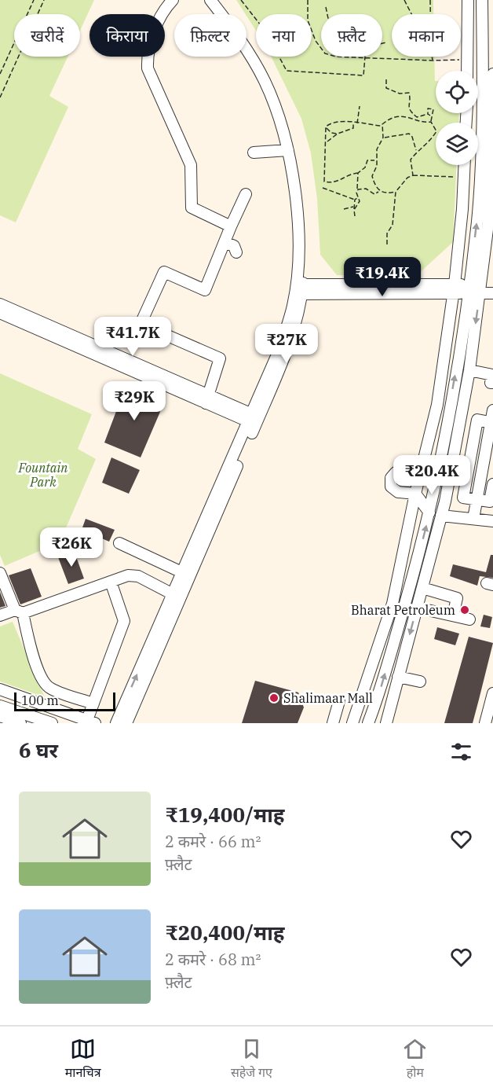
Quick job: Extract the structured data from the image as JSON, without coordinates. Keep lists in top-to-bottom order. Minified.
{"parks":["Fountain Park"],"places":["Bharat Petroleum","Shalimaar Mall"],"scale_bar":"100 m","page":{"chip":["खरीदें","किराया","फ़िल्टर","नया","फ़्लैट","मकान"],"price":["₹19.4K","₹41.7K","₹27K","₹29K","₹20.4K","₹26K"],"scale":"100 m","heading":"6 घर","list":[{"name":"₹19,400/माह","note":"2 कमरे · 66 m² · फ़्लैट"},{"name":"₹20,400/माह","note":"2 कमरे · 68 m² · फ़्लैट"}],"tabs":["मानचित्र","सहेजे गए","होम"]}}
